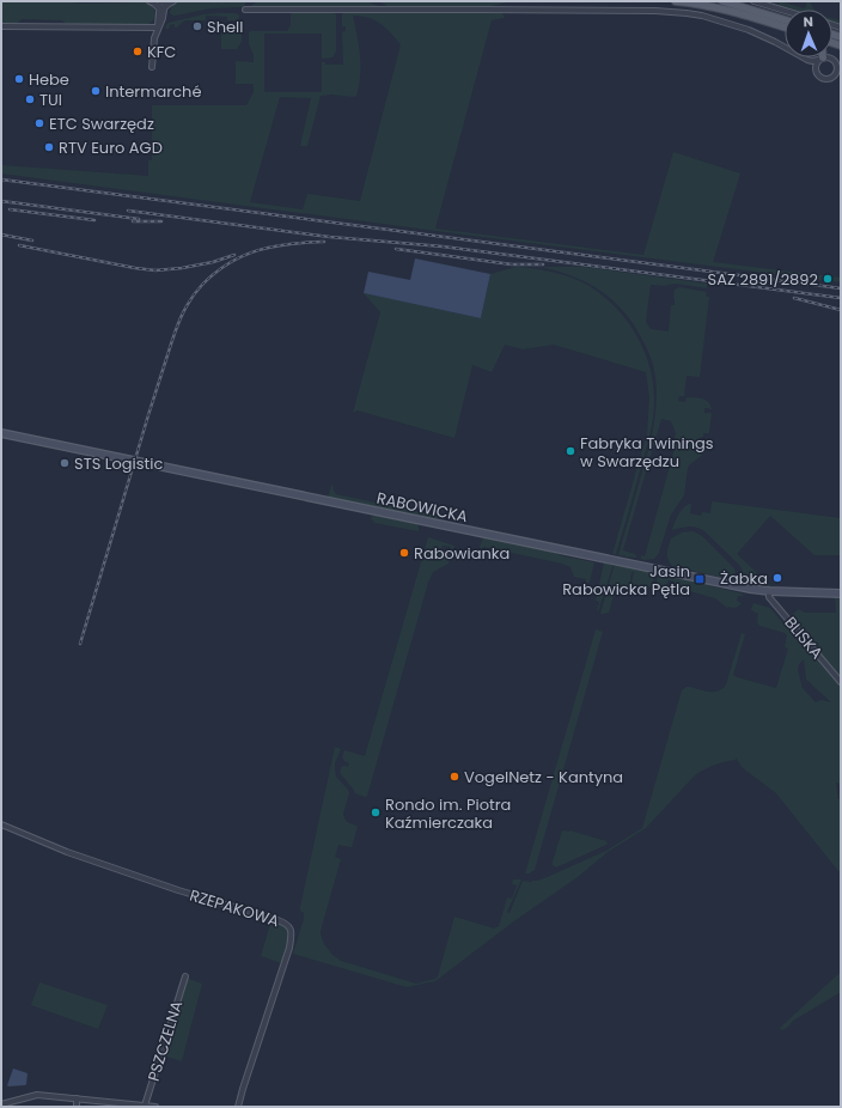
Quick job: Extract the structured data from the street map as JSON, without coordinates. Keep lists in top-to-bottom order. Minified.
{"streets":{"street":["RABOWICKA","BLISKA","RZEPAKOWA","PSZCZELNA"]},"crossings":[["RABOWICKA","BLISKA"]],"places":{"other":["Shell","KFC","Hebe","Intermarché","TUI","ETC Swarzędz","RTV Euro AGD","SAZ 2891/2892","Fabryka Twinings w Swarzędzu","STS Logistic","Rabowianka","Żabka","VogelNetz - Kantyna","Rondo im. Piotra Kaźmierczaka"],"transit":["Jasin Rabowicka Pętla"]},"north":"top"}
